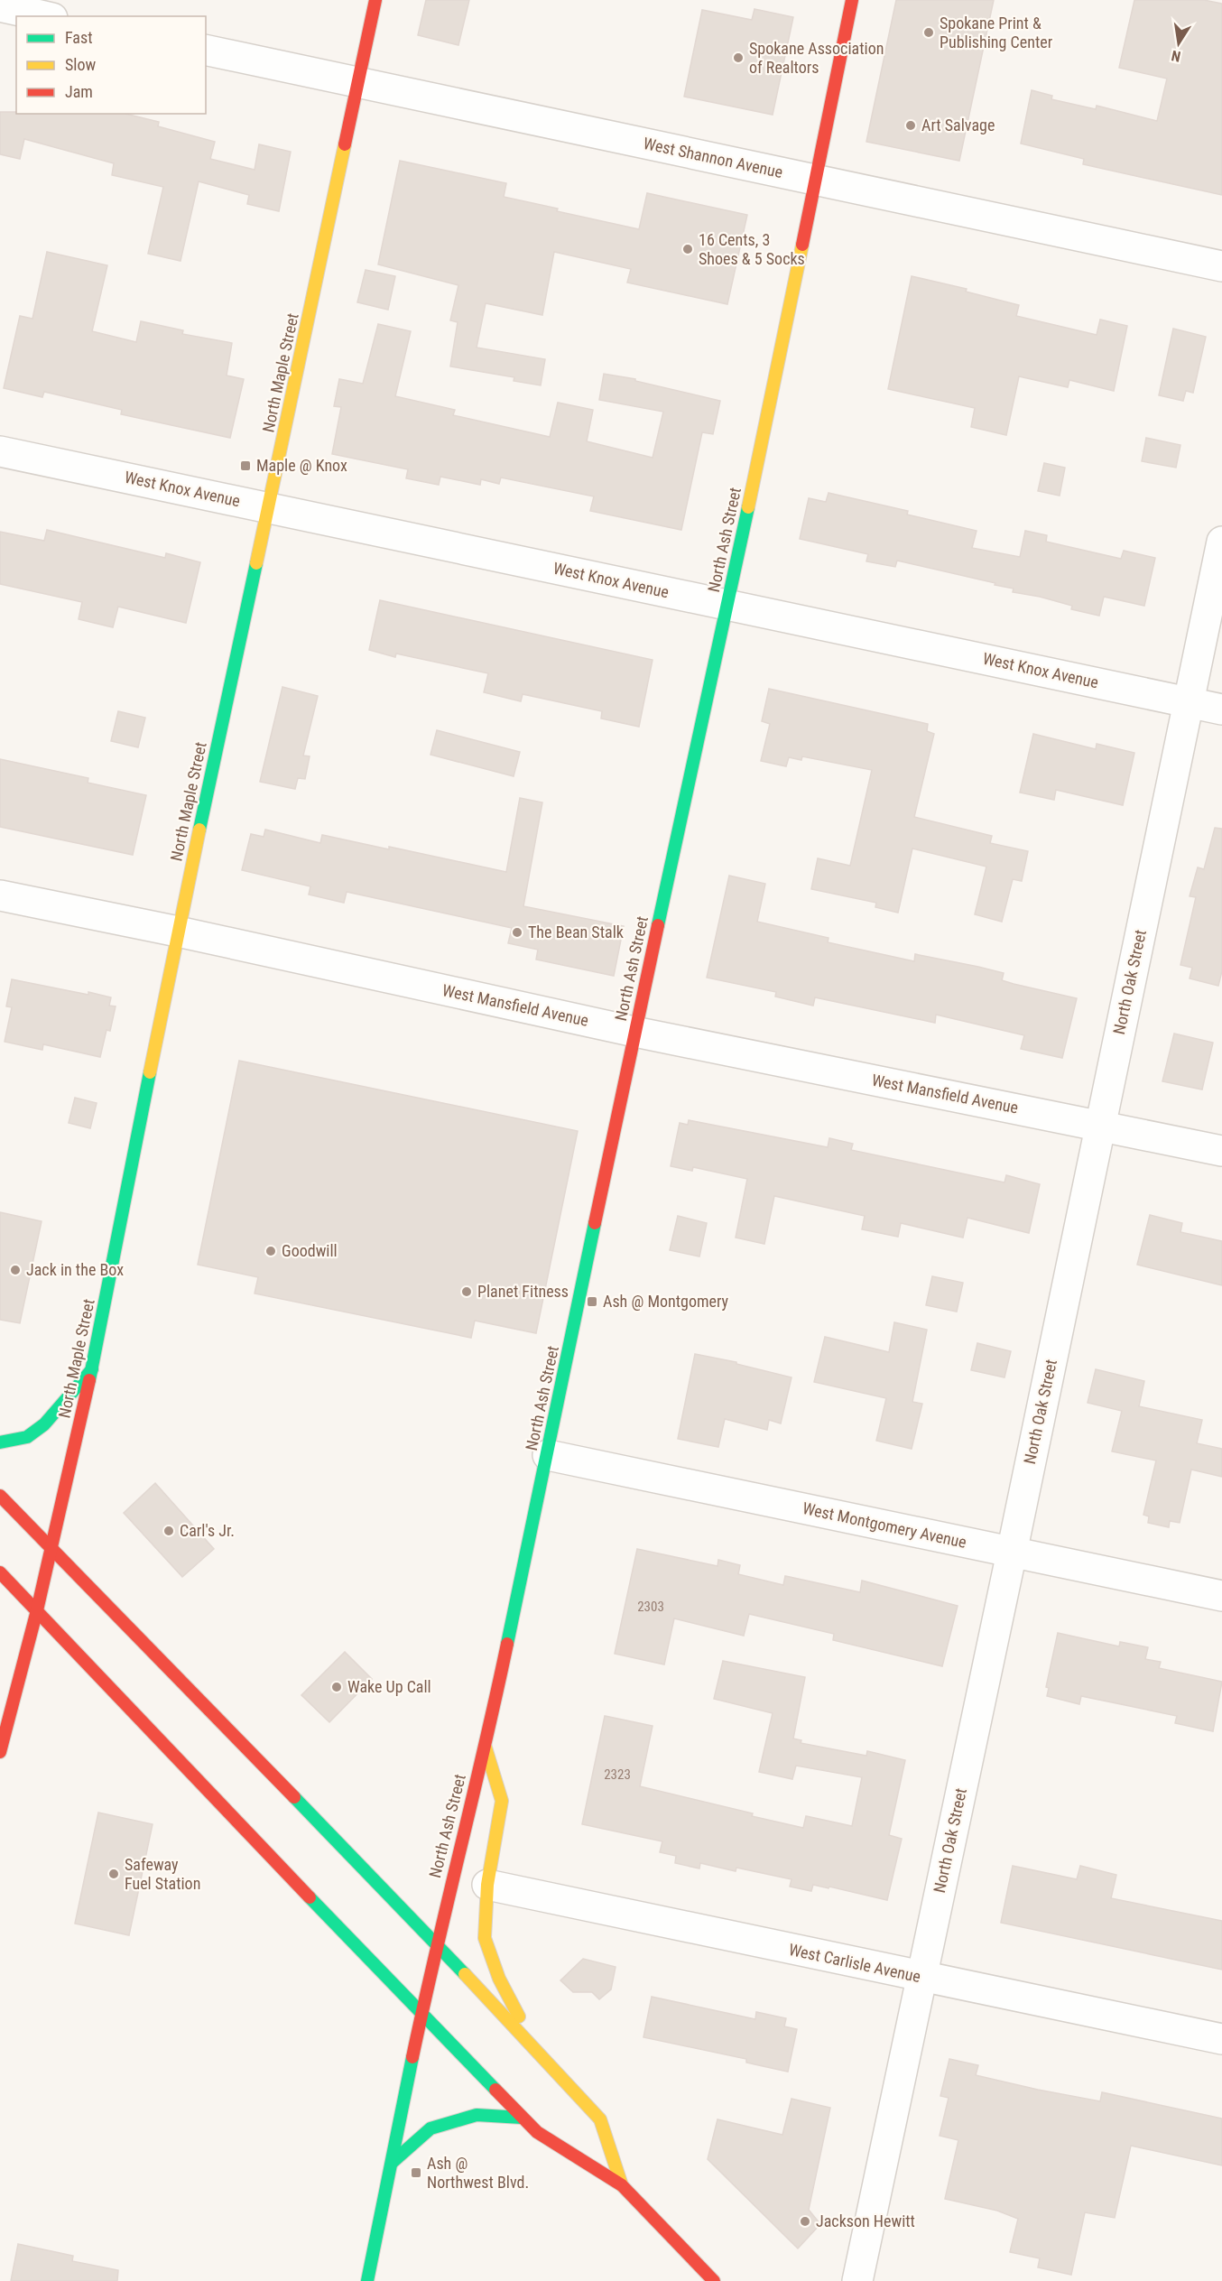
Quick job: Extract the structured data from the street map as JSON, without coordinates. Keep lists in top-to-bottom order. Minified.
{"streets":{"main road":["North Maple Street","North Ash Street"],"street":["West Shannon Avenue","West Knox Avenue","North Oak Street","West Mansfield Avenue","West Montgomery Avenue","West Carlisle Avenue"]},"crossings":[["West Shannon Avenue","North Maple Street"],["West Shannon Avenue","North Ash Street"],["North Maple Street","West Knox Avenue"],["North Maple Street","West Mansfield Avenue"],["West Knox Avenue","North Ash Street"],["West Knox Avenue","North Oak Street"],["North Ash Street","West Mansfield Avenue"],["North Ash Street","West Montgomery Avenue"],["North Oak Street","West Mansfield Avenue"],["North Oak Street","West Montgomery Avenue"],["North Oak Street","West Carlisle Avenue"]],"places":{"other":["Spokane Print & Publishing Center","Spokane Association of Realtors","Art Salvage","16 Cents, 3 Shoes & 5 Socks","The Bean Stalk","Goodwill","Jack in the Box","Planet Fitness","Carl's Jr.","Wake Up Call","Safeway Fuel Station","Jackson Hewitt"],"transit":["Maple @ Knox","Ash @ Montgomery","Ash @ Northwest Blvd."]},"house_numbers":["2303","2323"],"legend":["Fast","Slow","Jam"],"north":"bottom"}
